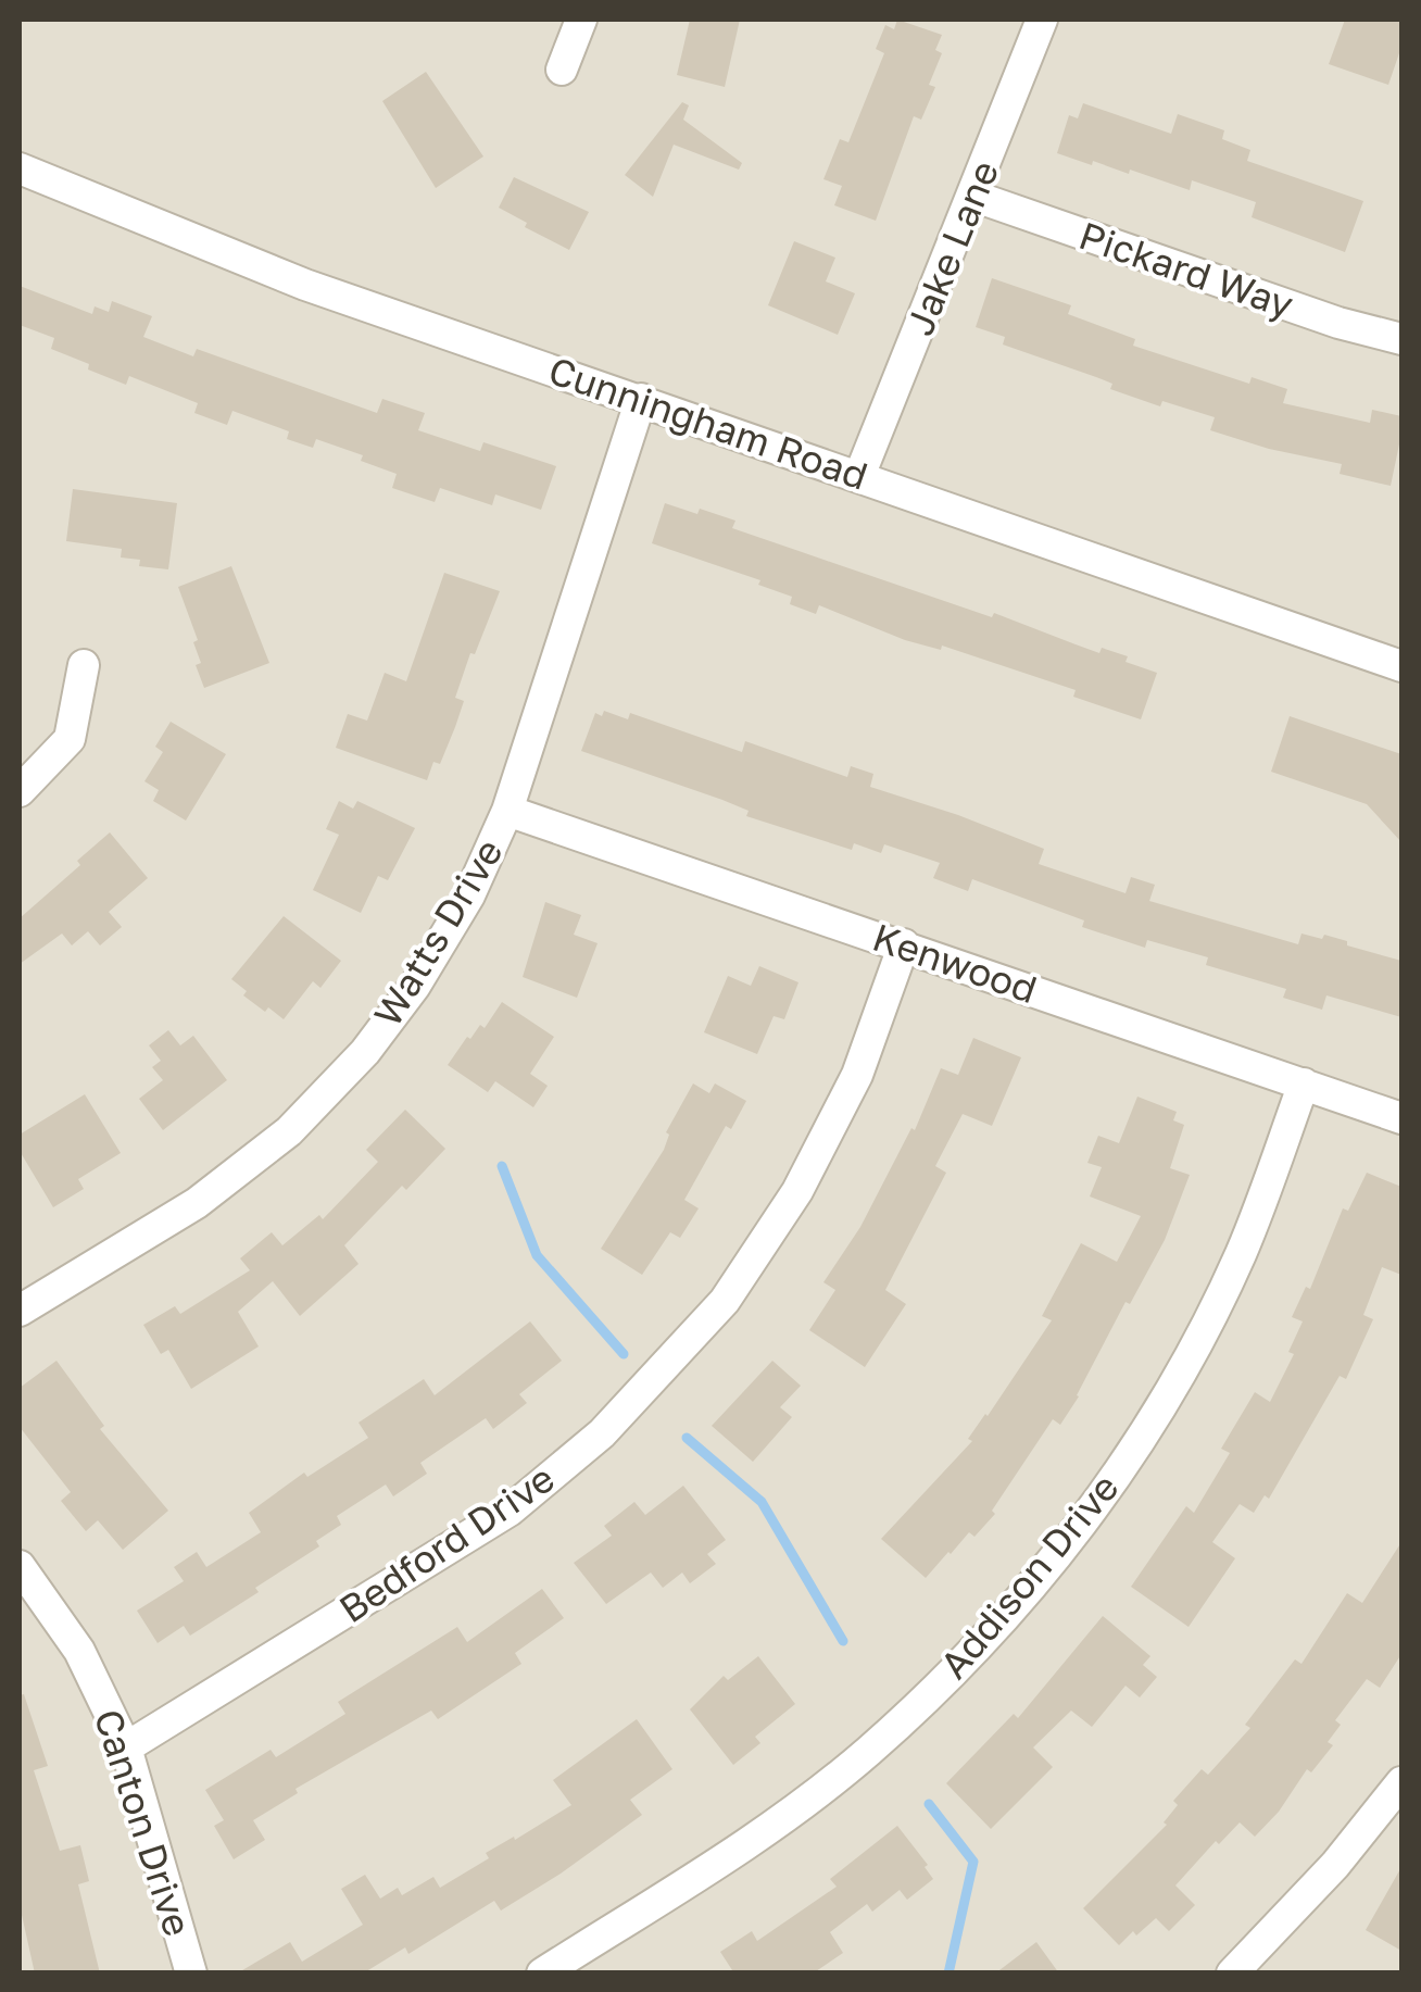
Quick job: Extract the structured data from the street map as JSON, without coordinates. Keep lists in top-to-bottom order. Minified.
{"streets":{"street":["Jake Lane","Pickard Way","Cunningham Road","Watts Drive","Kenwood","Bedford Drive","Addison Drive","Canton Drive"]},"crossings":[["Jake Lane","Pickard Way"],["Jake Lane","Cunningham Road"],["Cunningham Road","Watts Drive"],["Watts Drive","Kenwood"],["Kenwood","Bedford Drive"],["Kenwood","Addison Drive"],["Bedford Drive","Canton Drive"]]}
